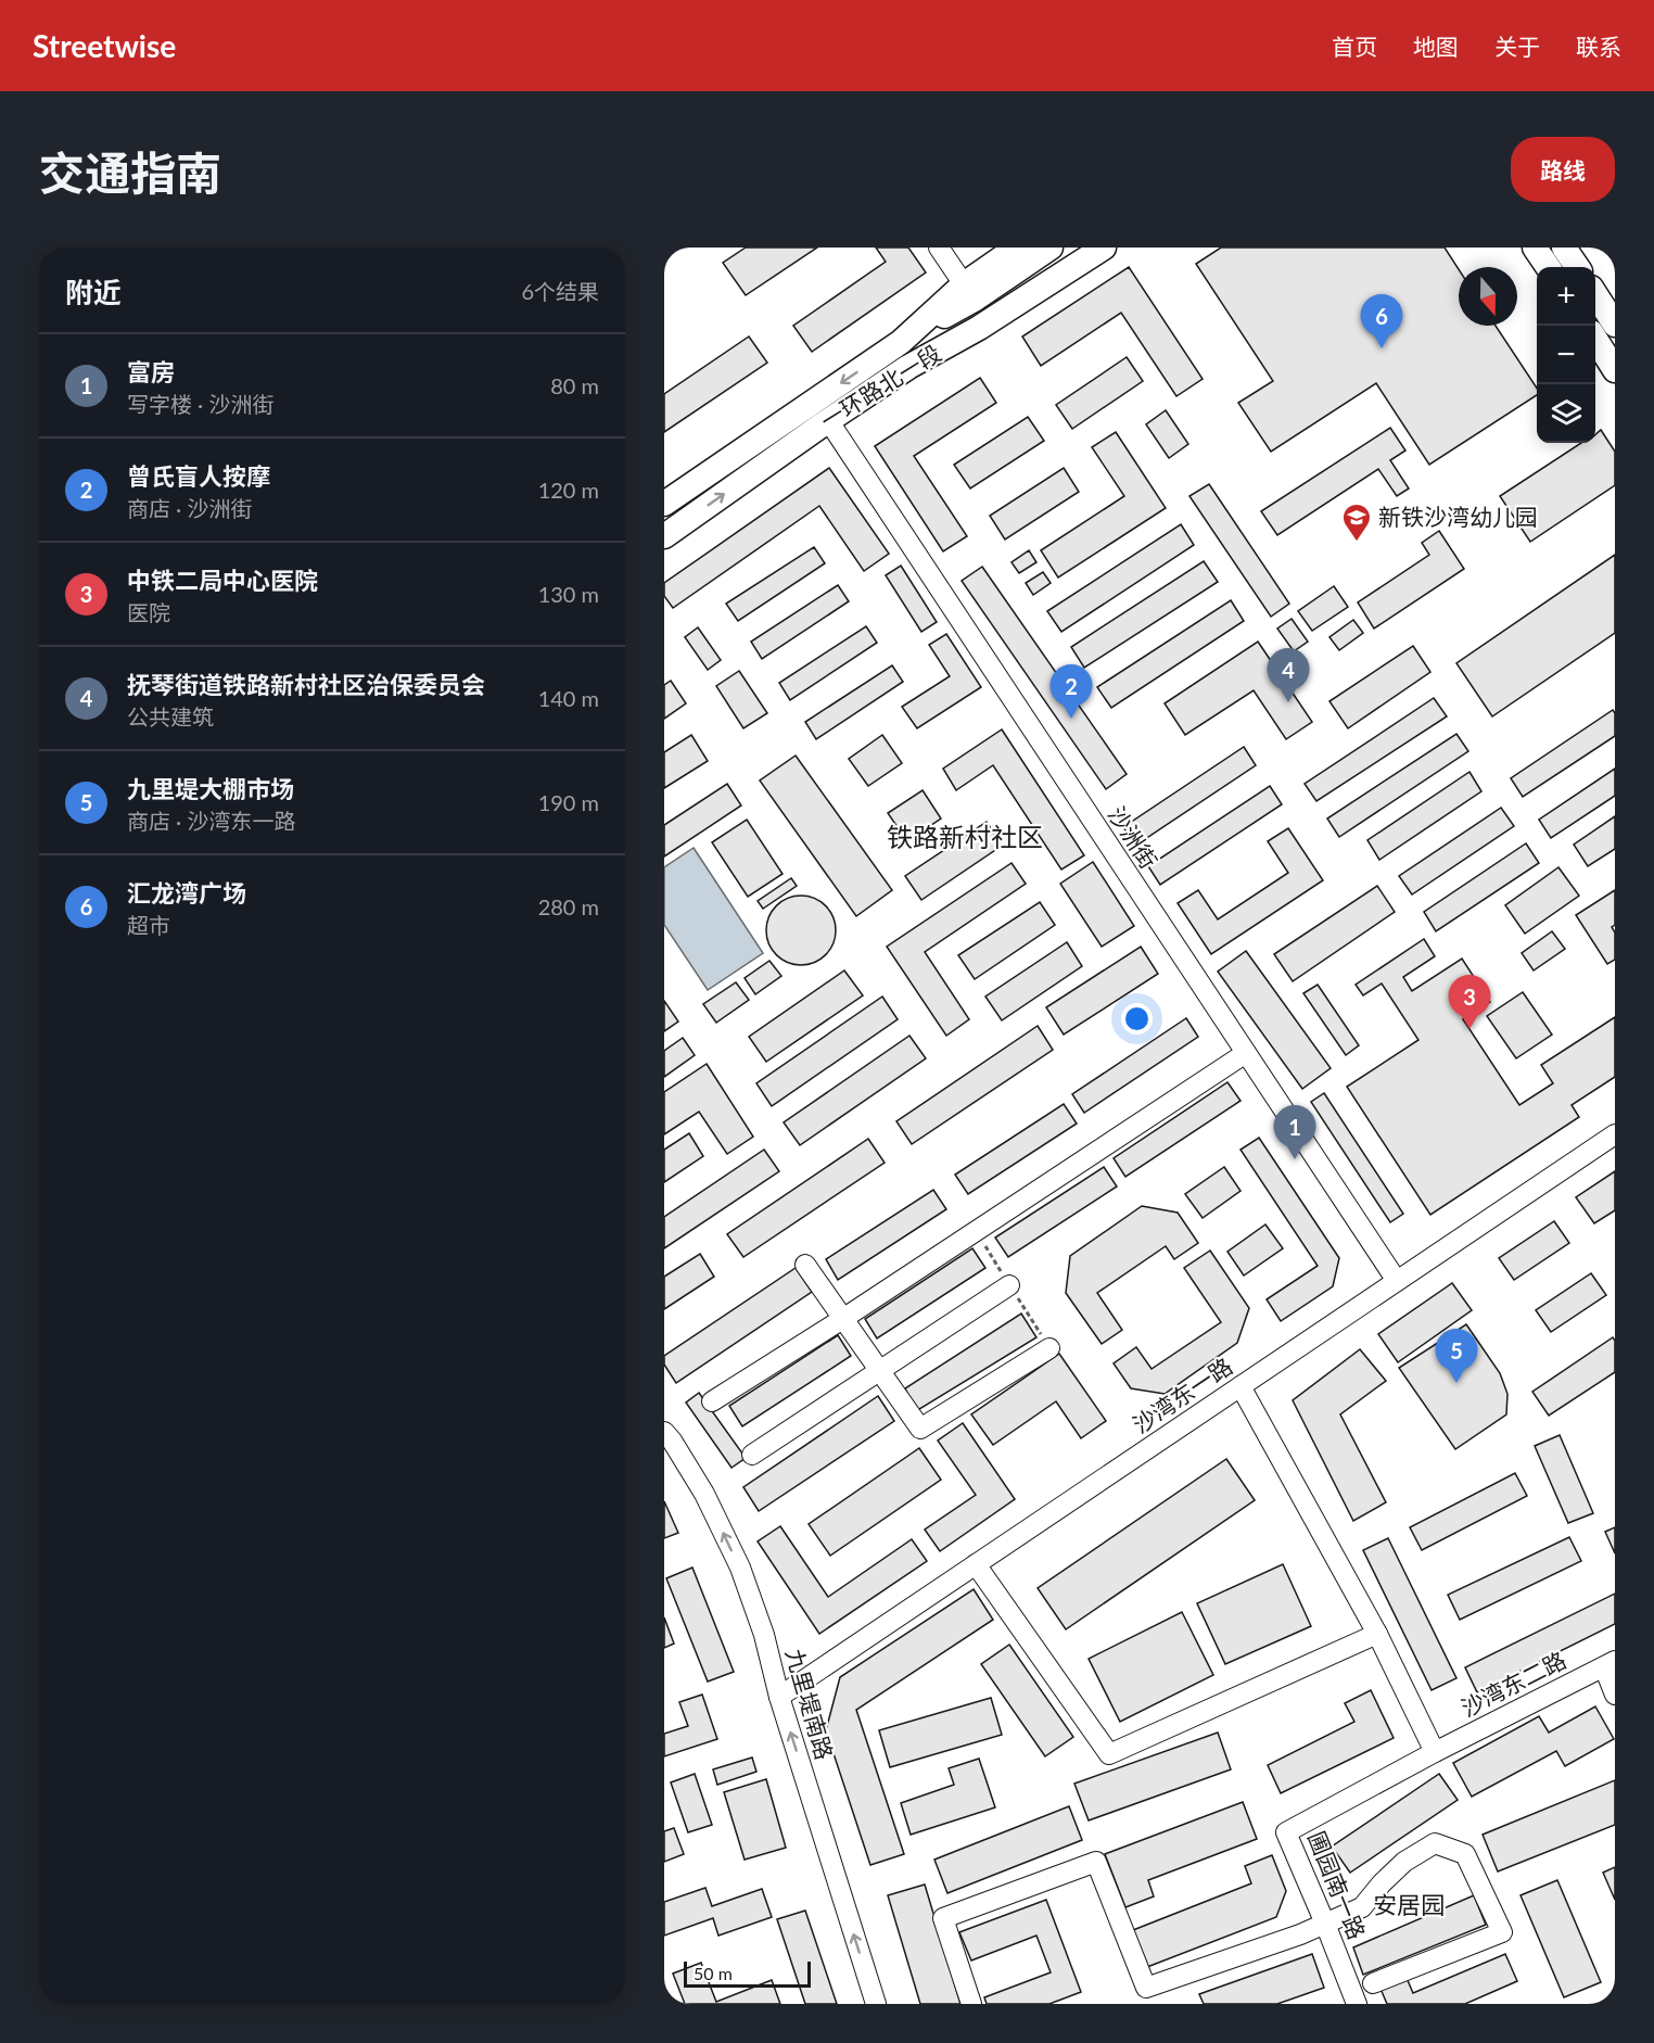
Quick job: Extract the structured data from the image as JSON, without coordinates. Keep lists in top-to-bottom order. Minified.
{"streets":{"main road":["一环路北一段"],"street":["沙洲街","沙湾东一路","沙湾东二路","九里堤南路","圃园南一路"]},"crossings":[["一环路北一段","沙洲街"],["沙洲街","沙湾东一路"],["沙湾东一路","九里堤南路"],["沙湾东二路","圃园南一路"]],"one_way":["九里堤南路"],"districts":["铁路新村社区","安居园"],"places":{"school or university":["新铁沙湾幼儿园"]},"scale_bar":"50 m","north":"bottom","page":{"header":"Streetwise","nav":["首页","地图","关于","联系"],"title":"交通指南","buttons":"路线","heading":["附近","6个结果"],"map_buttons":["+","−"],"pins":["6","4","2","3","1","5"],"list":[{"mark":"1","name":"富房","note":"写字楼 · 沙洲街","value":"80 m"},{"mark":"2","name":"曾氏盲人按摩","note":"商店 · 沙洲街","value":"120 m"},{"mark":"3","name":"中铁二局中心医院","note":"医院","value":"130 m"},{"mark":"4","name":"抚琴街道铁路新村社区治保委员会","note":"公共建筑","value":"140 m"},{"mark":"5","name":"九里堤大棚市场","note":"商店 · 沙湾东一路","value":"190 m"},{"mark":"6","name":"汇龙湾广场","note":"超市","value":"280 m"}],"scale":"50 m"}}
